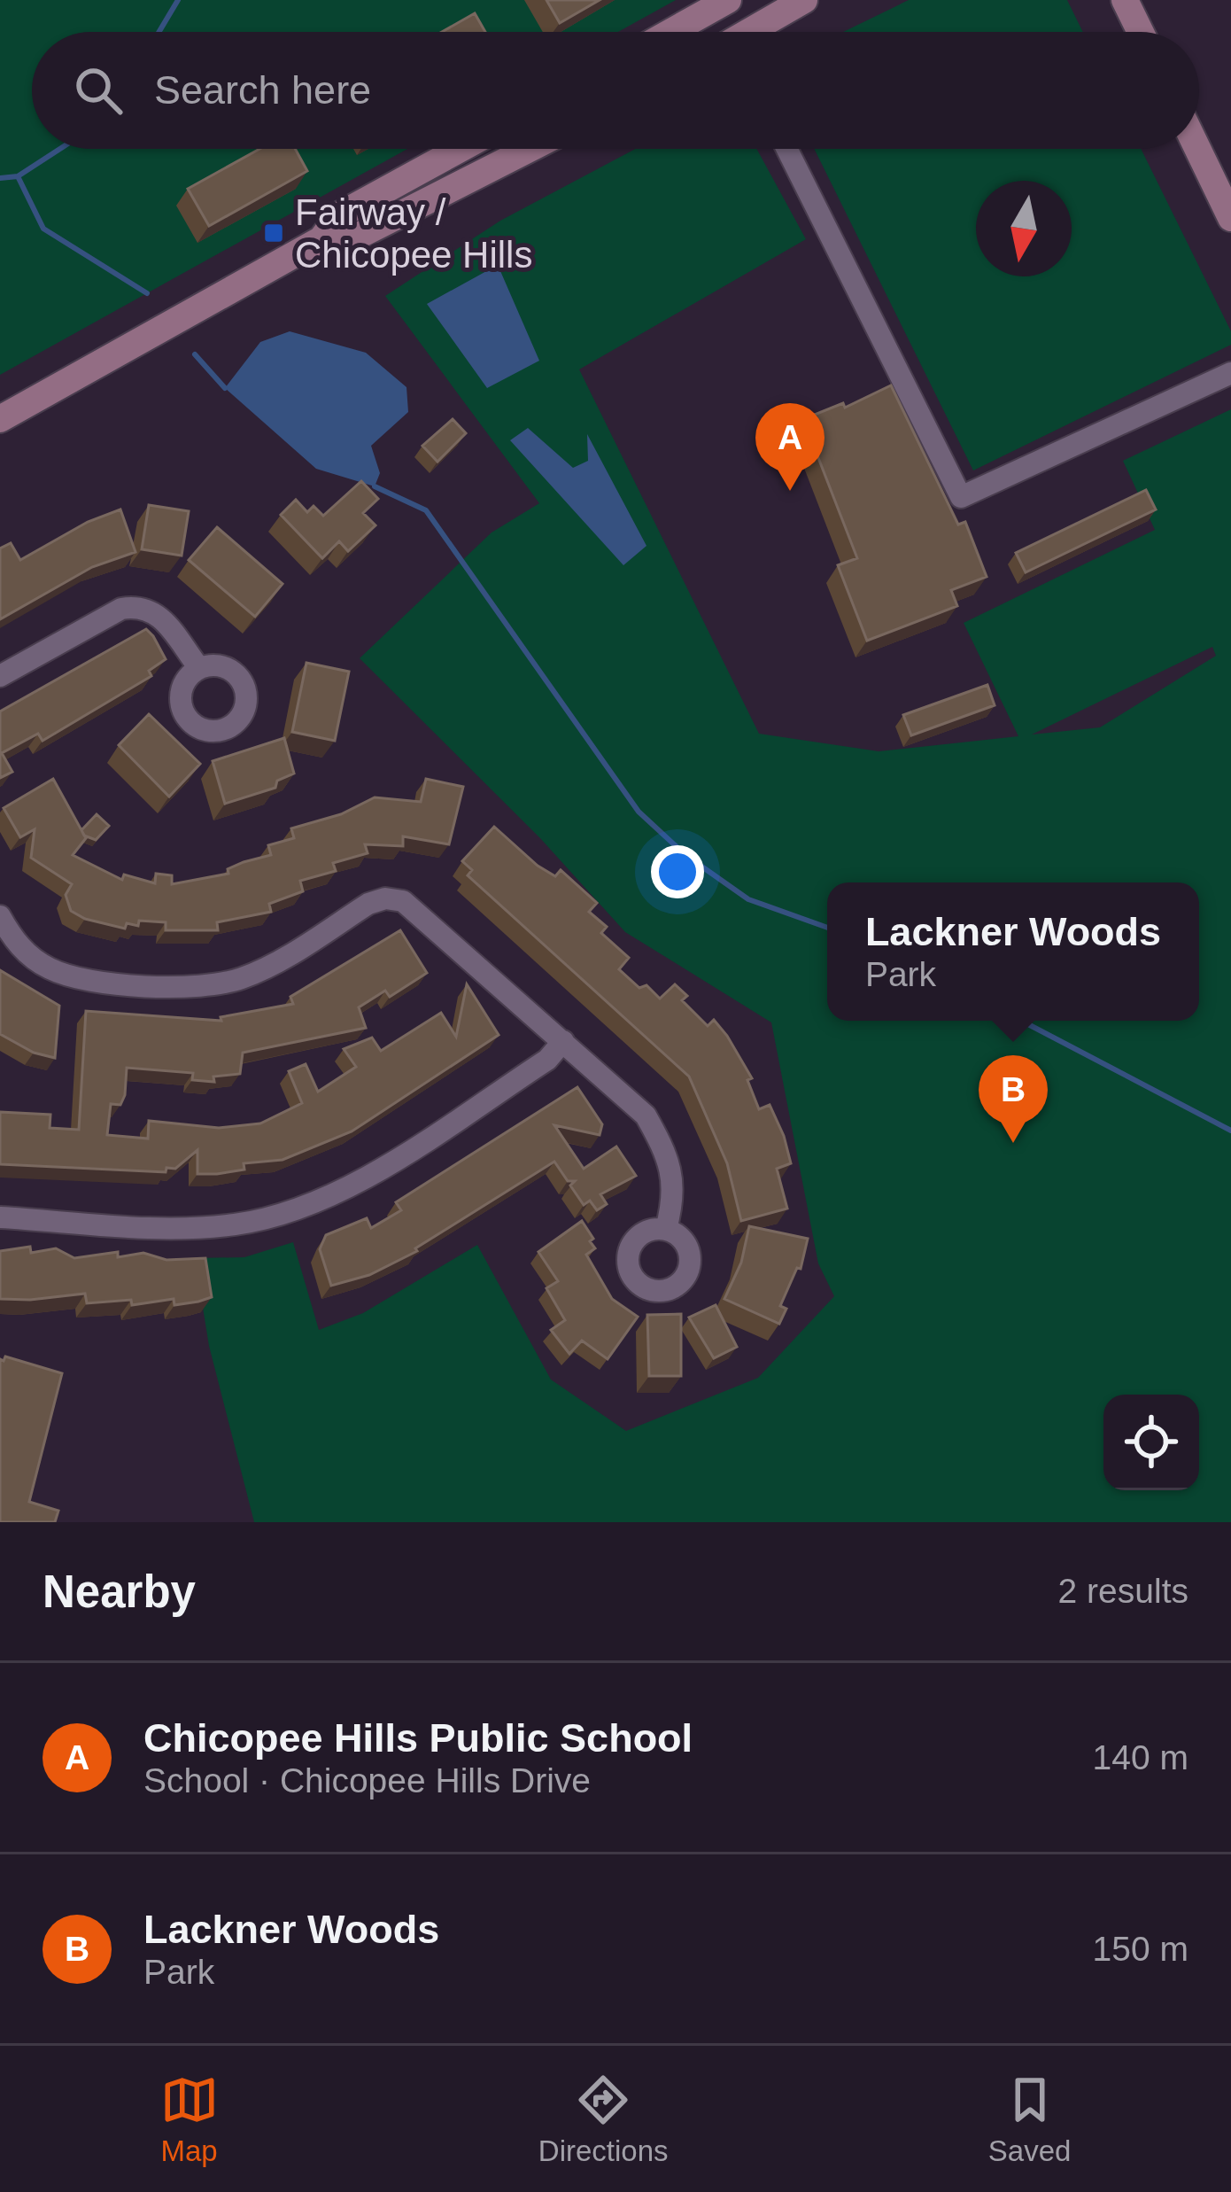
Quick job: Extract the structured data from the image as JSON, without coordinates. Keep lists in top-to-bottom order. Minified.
{"places":{"transit":["Fairway / Chicopee Hills"]},"north":"bottom","page":{"search":"Search here","pins":["A","B"],"popup":["Lackner Woods","Park"],"heading":["Nearby","2 results"],"list":[{"mark":"A","name":"Chicopee Hills Public School","note":"School · Chicopee Hills Drive","value":"140 m"},{"mark":"B","name":"Lackner Woods","note":"Park","value":"150 m"}],"nav":["Map","Directions","Saved"]}}
